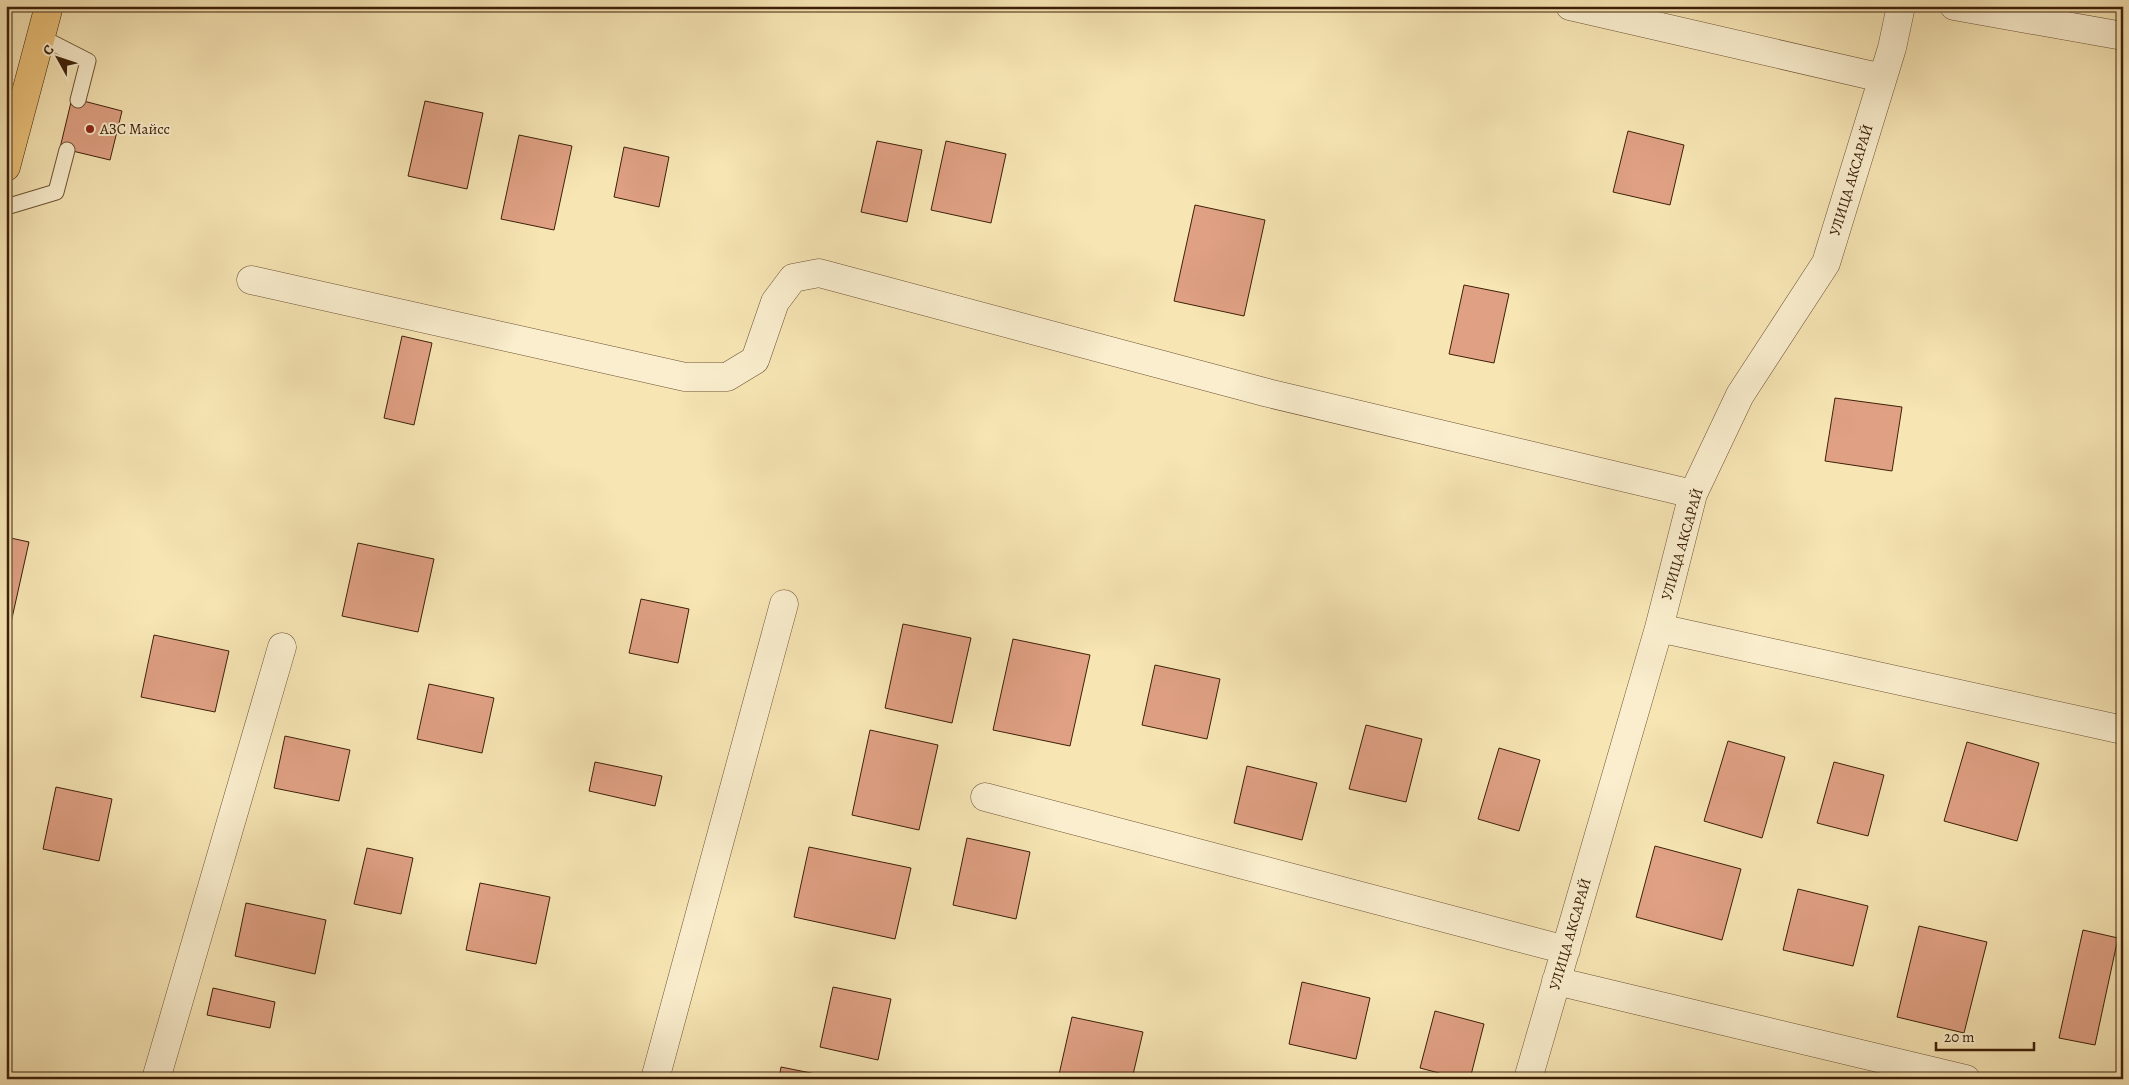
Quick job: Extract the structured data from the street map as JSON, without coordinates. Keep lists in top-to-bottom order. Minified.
{"streets":{"street":["УЛИЦА АКСАРАЙ"]},"places":["АЗС Майсс"],"scale_bar":"20 m","north":"top left"}
